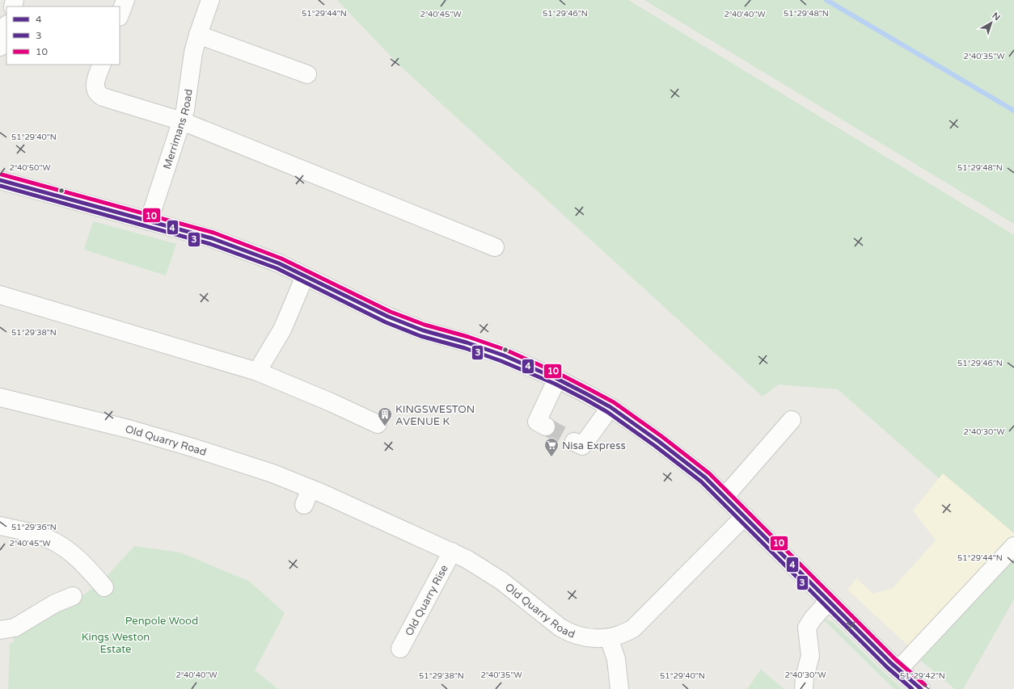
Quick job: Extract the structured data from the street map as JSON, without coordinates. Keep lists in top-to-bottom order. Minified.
{"streets":{"street":["Merrimans Road","Old Quarry Road","Old Quarry Rise"]},"crossings":[["Old Quarry Road","Old Quarry Rise"]],"parks":["Penpole Wood","Kings Weston Estate"],"places":{"building":["KINGSWESTON AVENUE K"],"supermarket":["Nisa Express"]},"lines":["transit line 10","transit line 4","transit line 3"],"legend":["4","3","10"],"north":"top right","coordinates":["51°29'44\"N","51°29'46\"N","51°29'48\"N","2°40'45\"W","2°40'40\"W","2°40'35\"W","51°29'40\"N","2°40'50\"W","51°29'38\"N","2°40'30\"W","51°29'36\"N","51°29'42\"N"]}
